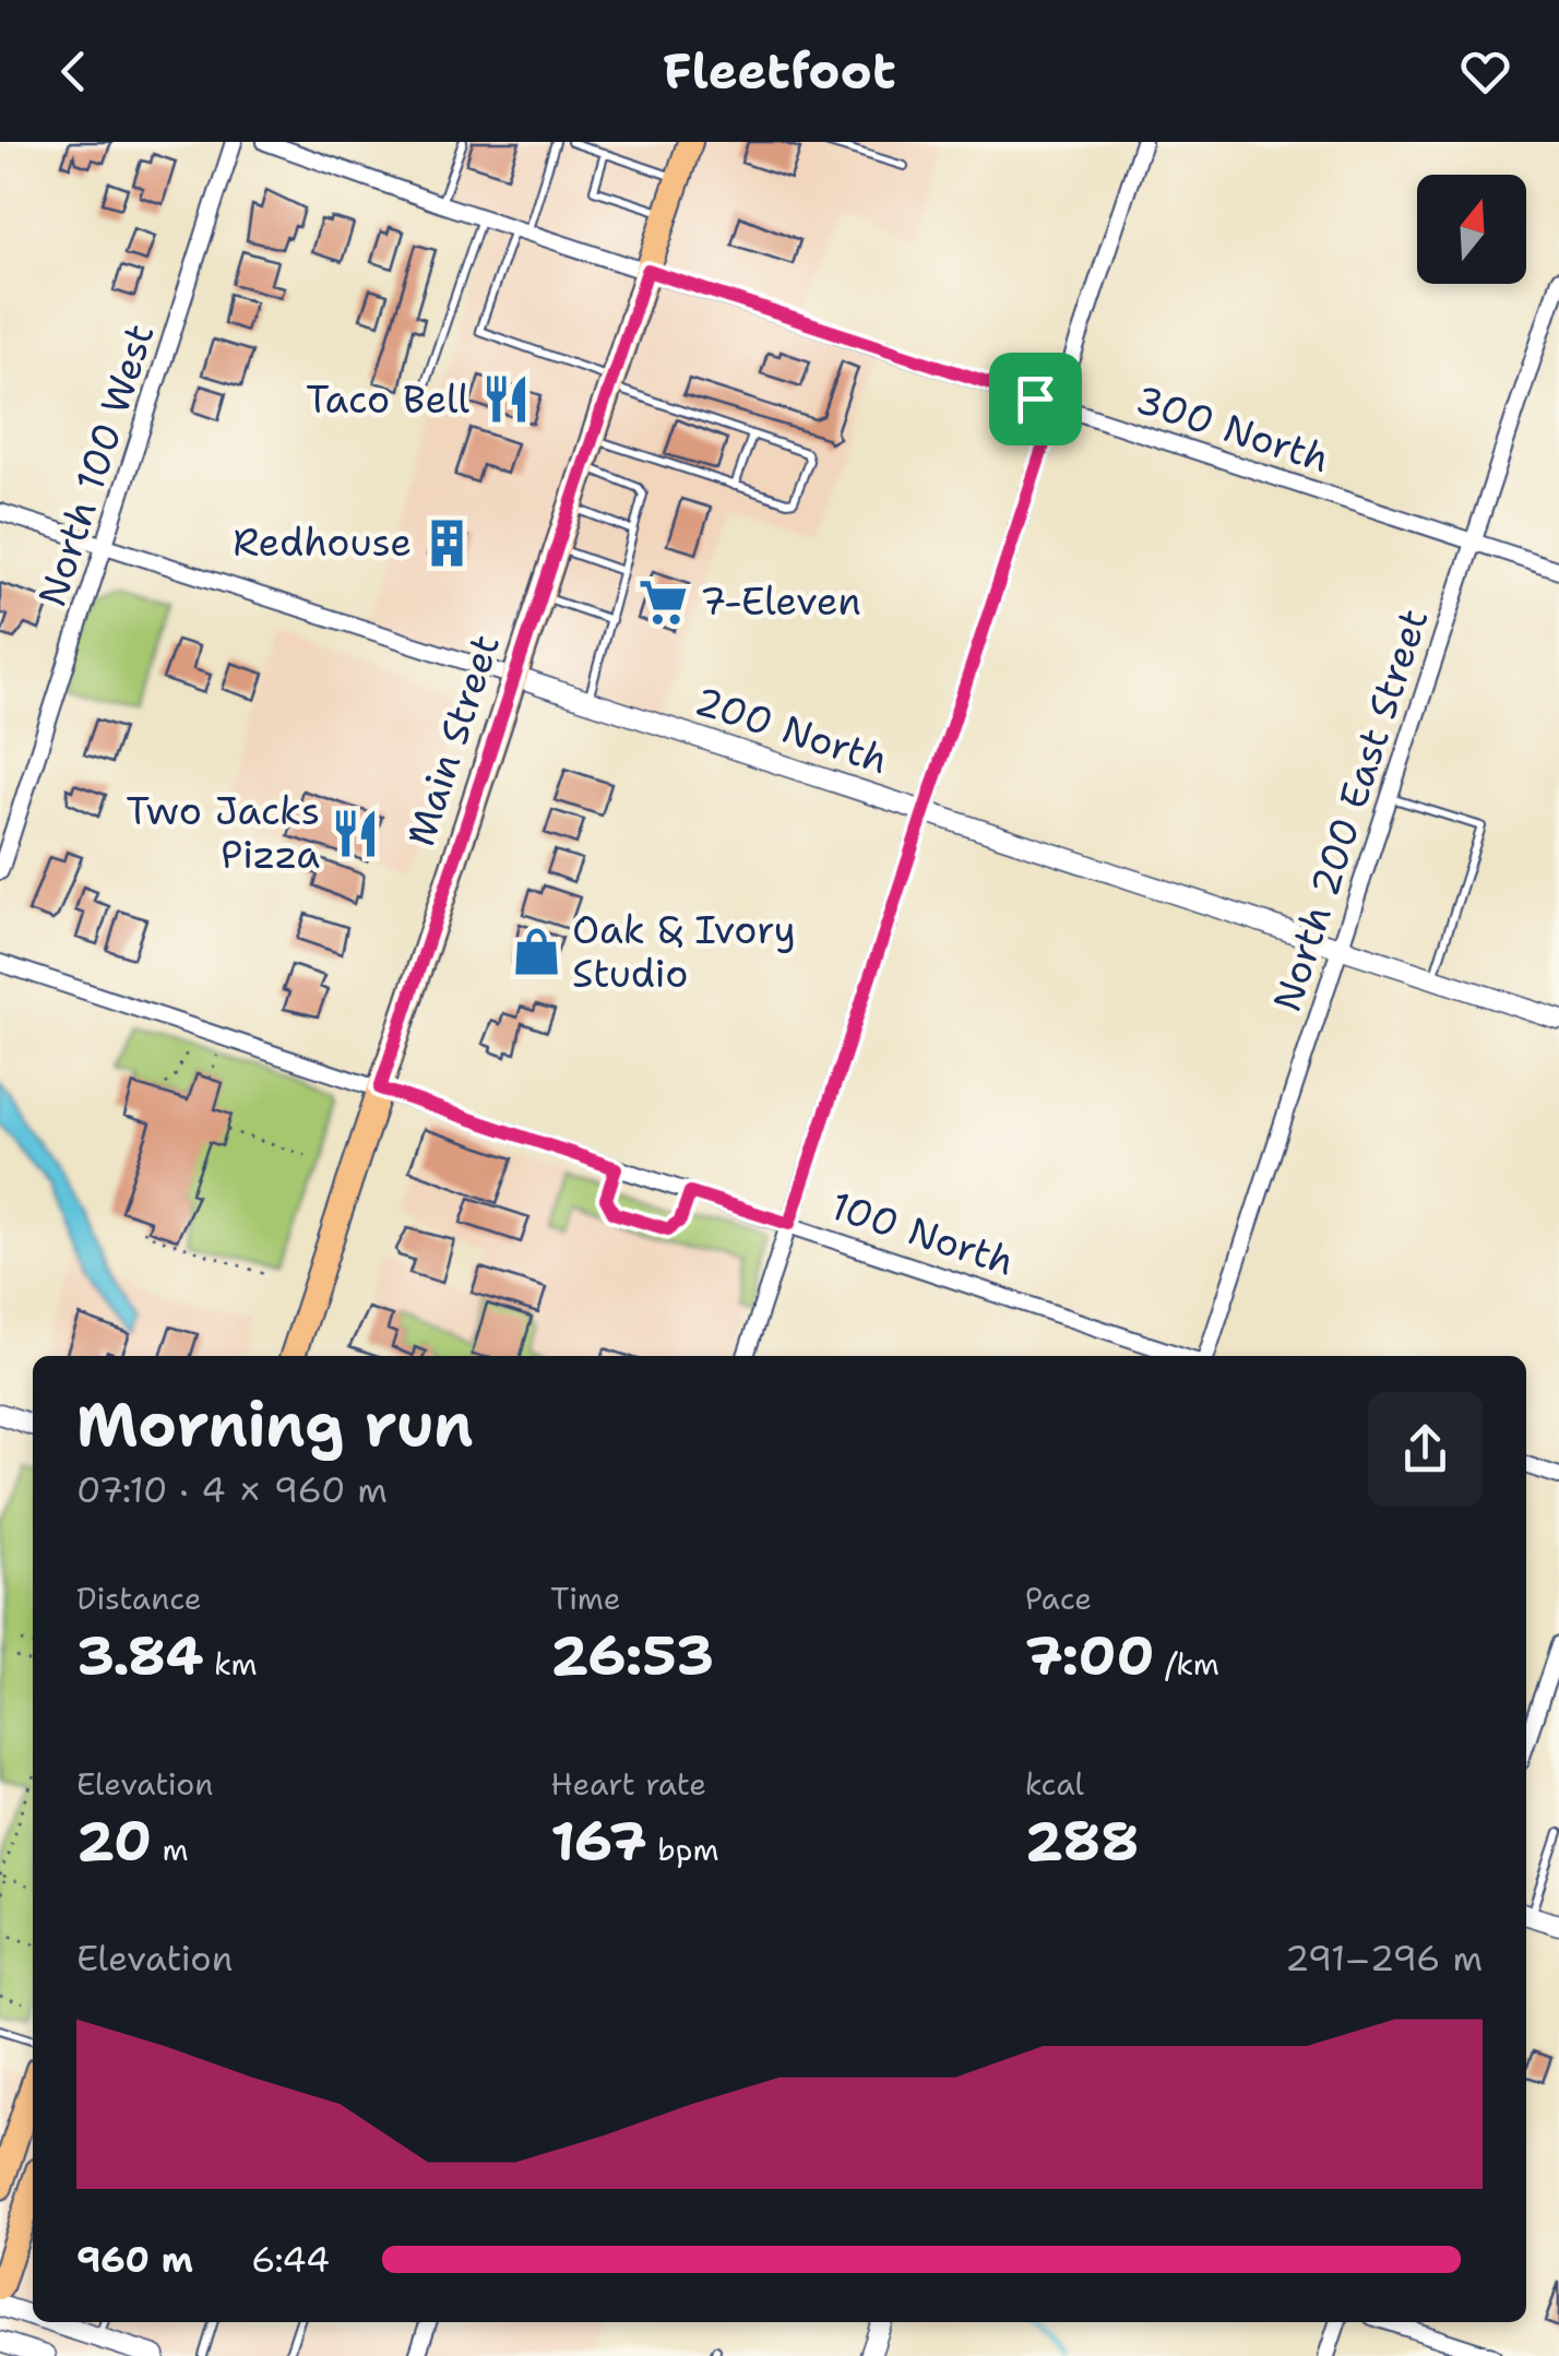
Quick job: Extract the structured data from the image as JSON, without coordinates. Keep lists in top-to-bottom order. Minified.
{"streets":{"main road":["Main Street"],"street":["300 North","North 100 West","200 North","North 200 East Street","100 North"]},"crossings":[["300 North","Main Street"],["300 North","North 200 East Street"],["North 100 West","200 North"],["200 North","Main Street"],["200 North","North 200 East Street"],["Main Street","100 North"]],"places":{"restaurant":["Taco Bell","Two Jacks Pizza"],"building":["Redhouse"],"supermarket":["7-Eleven"],"shop":["Oak & Ivory Studio"]},"north":"top","page":{"header":"Fleetfoot","heading":["Morning run","07:10 · 4 × 960 m"],"stats":[["Distance","3.84 km"],["Time","26:53"],["Pace","7:00 /km"],["Elevation","20 m"],["Heart rate","167 bpm"],["kcal","288"]],"chart":["Elevation","291–296 m"],"list":[{"name":"960 m","note":"6:44"}]}}
